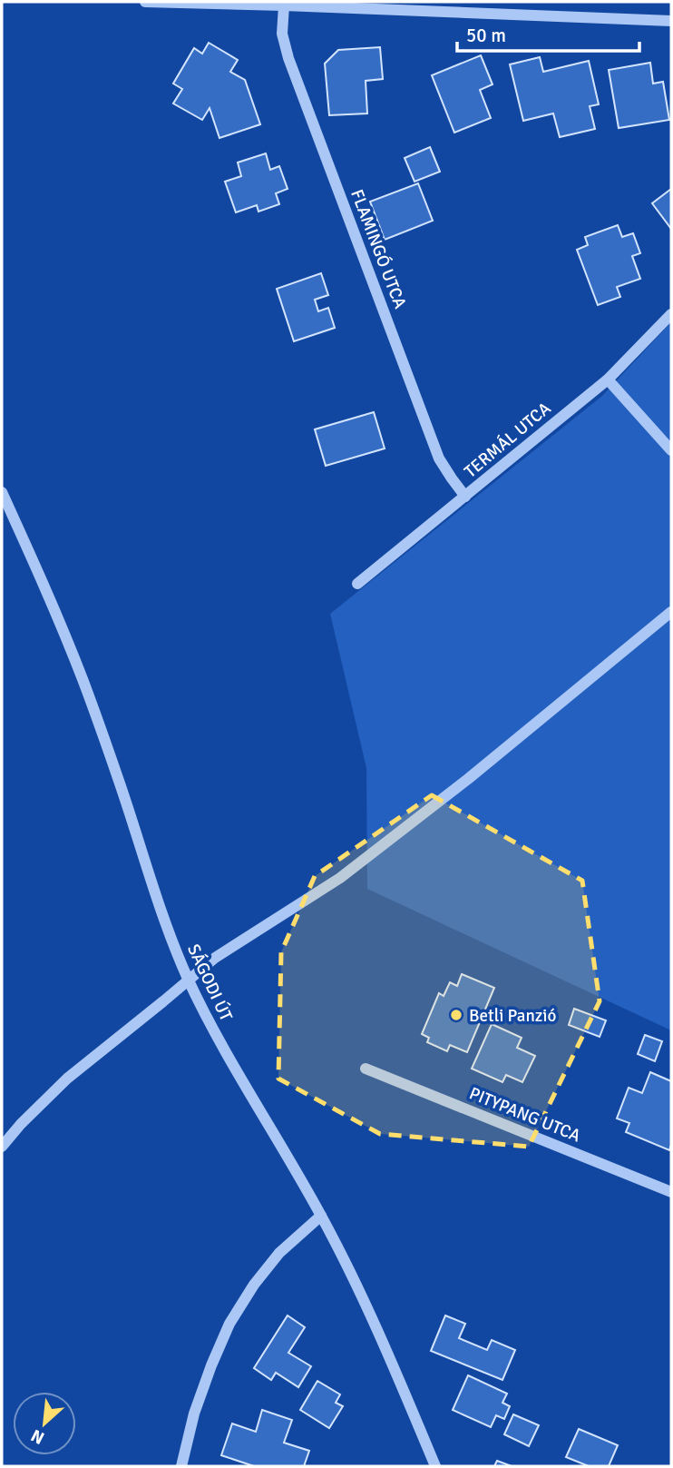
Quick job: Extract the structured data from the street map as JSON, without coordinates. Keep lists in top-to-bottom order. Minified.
{"streets":{"street":["FLAMINGÓ UTCA","TERMÁL UTCA","SÁGODI ÚT","PITYPANG UTCA"]},"crossings":[["FLAMINGÓ UTCA","TERMÁL UTCA"]],"places":["Betli Panzió"],"scale_bar":"50 m","north":"bottom left"}
